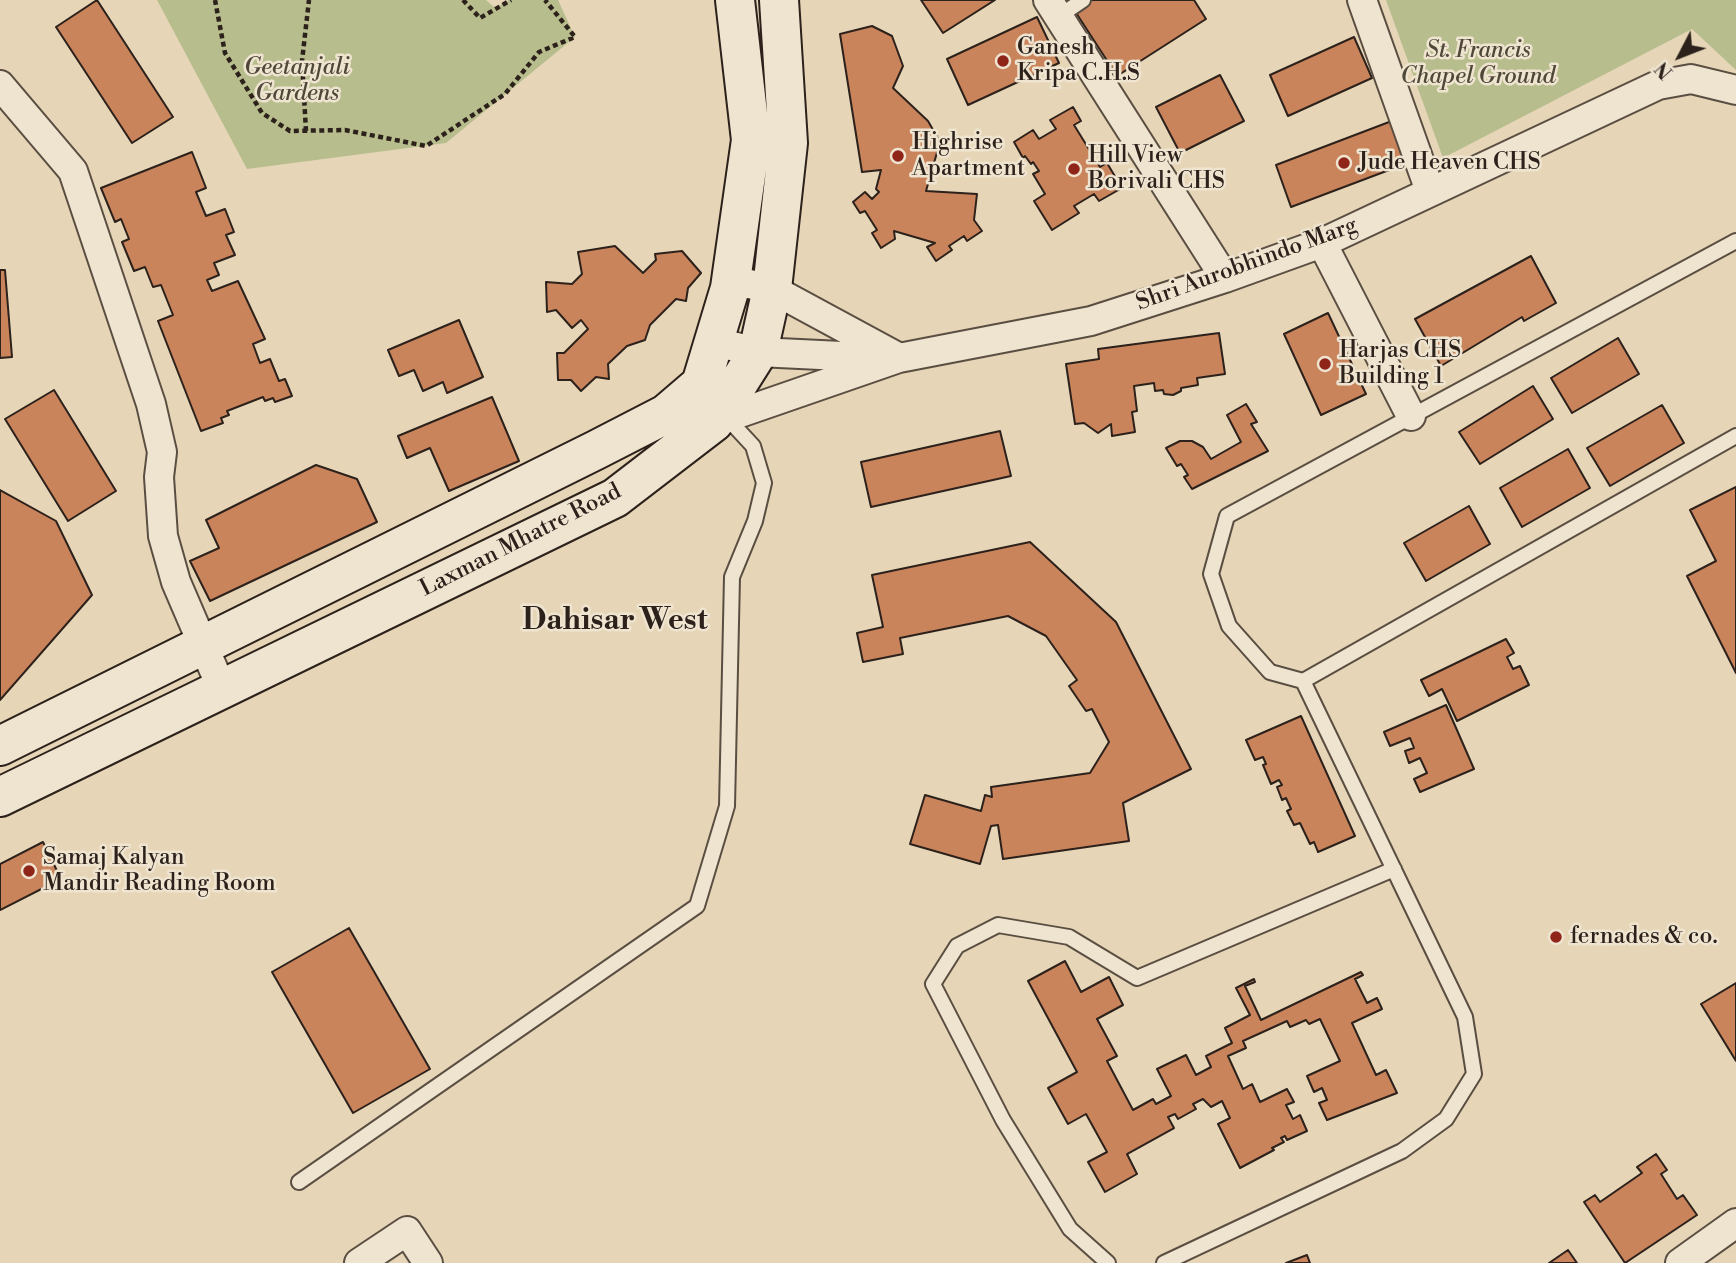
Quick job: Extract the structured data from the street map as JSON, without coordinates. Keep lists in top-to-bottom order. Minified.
{"streets":{"main road":["Laxman Mhatre Road"],"street":["Shri Aurobhindo Marg"]},"crossings":[["Shri Aurobhindo Marg","Laxman Mhatre Road"]],"districts":["Dahisar West"],"parks":["St. Francis Chapel Ground","Geetanjali Gardens"],"places":["Ganesh Kripa C.H.S","Highrise Apartment","Jude Heaven CHS","Hill View Borivali CHS","Harjas CHS Building 1","Samaj Kalyan Mandir Reading Room","fernades & co."],"north":"bottom left"}
